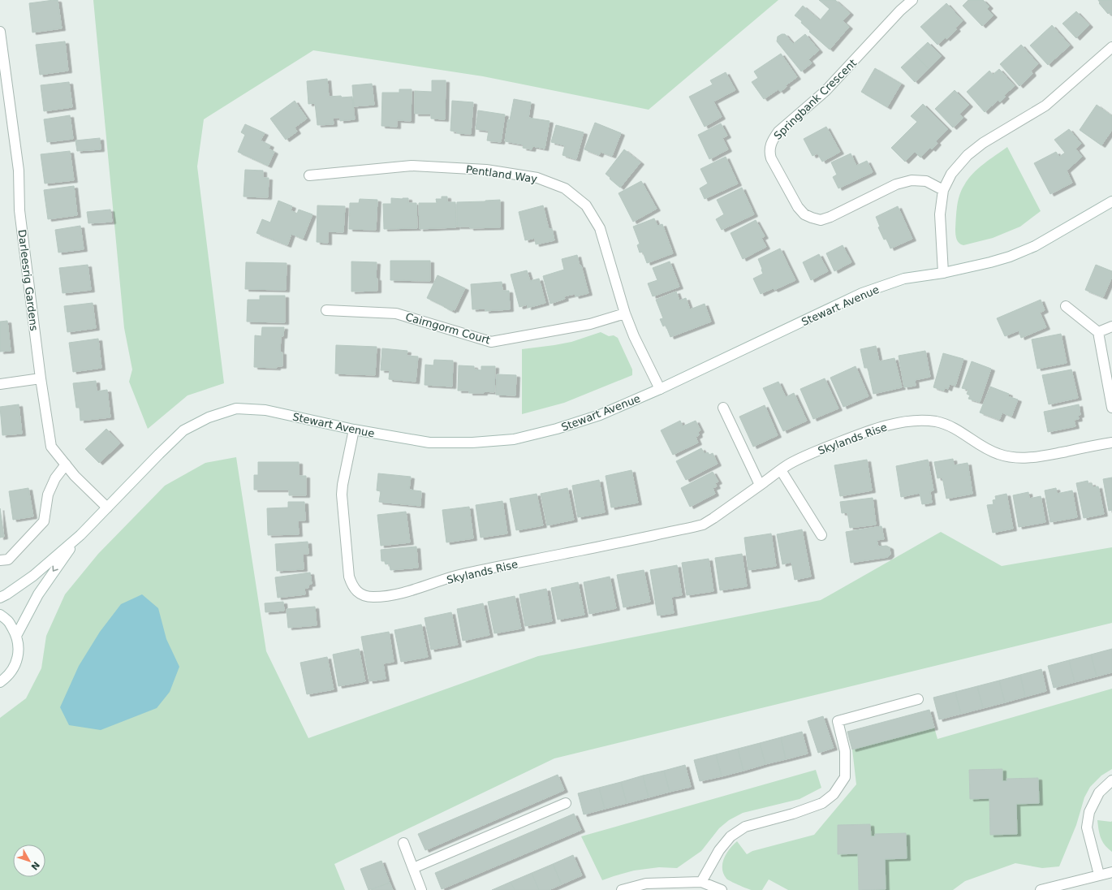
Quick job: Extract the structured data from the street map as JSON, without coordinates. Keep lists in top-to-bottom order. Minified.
{"streets":{"street":["Springbank Crescent","Pentland Way","Darleesrig Gardens","Stewart Avenue","Cairngorm Court","Skylands Rise"]},"crossings":[["Pentland Way","Stewart Avenue"],["Pentland Way","Cairngorm Court"],["Darleesrig Gardens","Stewart Avenue"],["Stewart Avenue","Skylands Rise"]],"north":"bottom right"}
